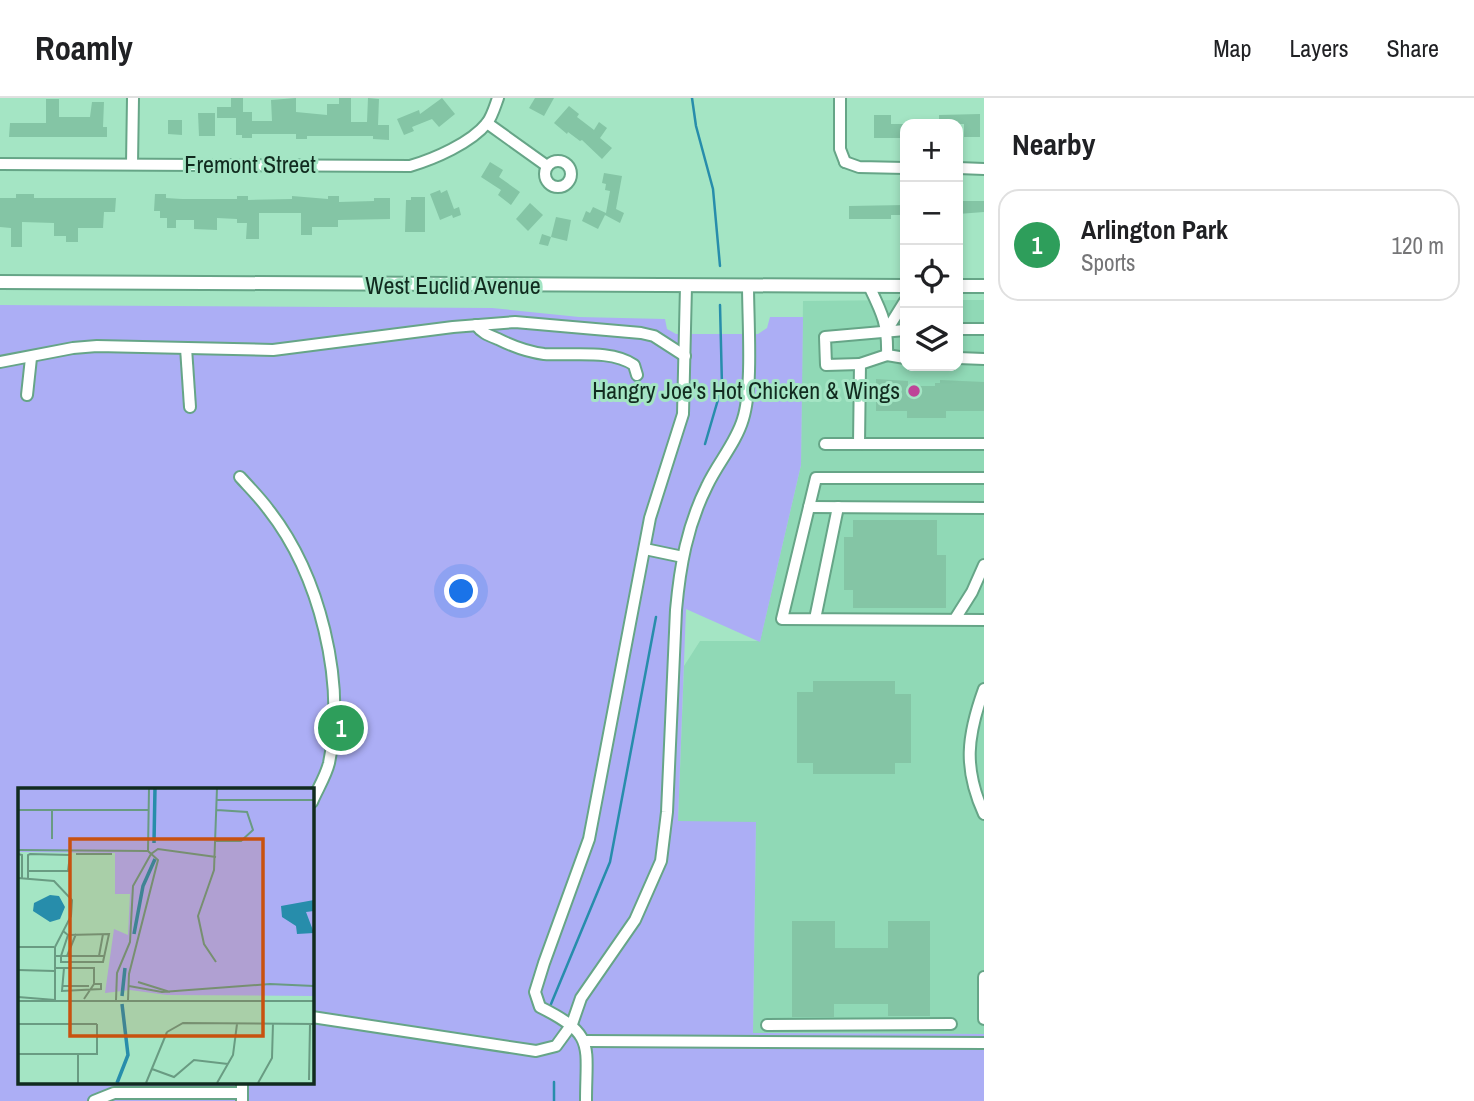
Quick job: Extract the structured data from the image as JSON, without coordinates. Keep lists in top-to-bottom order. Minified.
{"streets":{"main road":["West Euclid Avenue"],"street":["Fremont Street"]},"places":["Hangry Joe's Hot Chicken & Wings"],"page":{"header":"Roamly","nav":["Map","Layers","Share"],"heading":"Nearby","map_buttons":["+","−"],"list":[{"mark":"1","name":"Arlington Park","note":"Sports","value":"120 m"}],"pins":"1"}}
